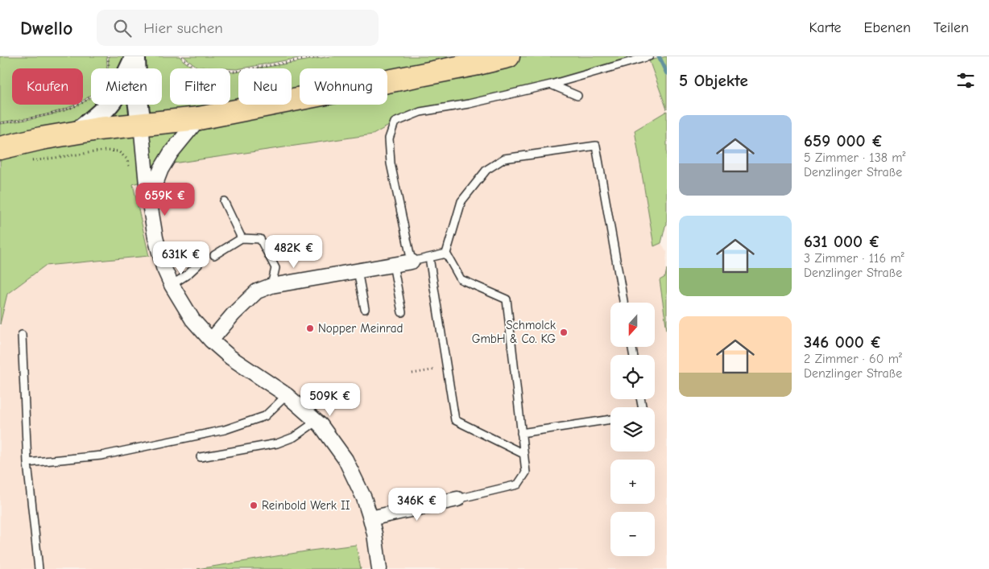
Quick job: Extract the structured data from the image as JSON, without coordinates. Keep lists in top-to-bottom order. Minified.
{"places":["Nopper Meinrad","Schmolck GmbH & Co. KG","Reinbold Werk II"],"north":"bottom","page":{"header":"Dwello","search":"Hier suchen","nav":["Karte","Ebenen","Teilen"],"heading":"5 Objekte","chip":["Kaufen","Mieten","Filter","Neu","Wohnung"],"list":[{"name":"659 000 €","note":"5 Zimmer · 138 m² · Denzlinger Straße"},{"name":"631 000 €","note":"3 Zimmer · 116 m² · Denzlinger Straße"},{"name":"346 000 €","note":"2 Zimmer · 60 m² · Denzlinger Straße"}],"price":["659K €","482K €","631K €","509K €","346K €"],"map_buttons":["+","−"]}}
